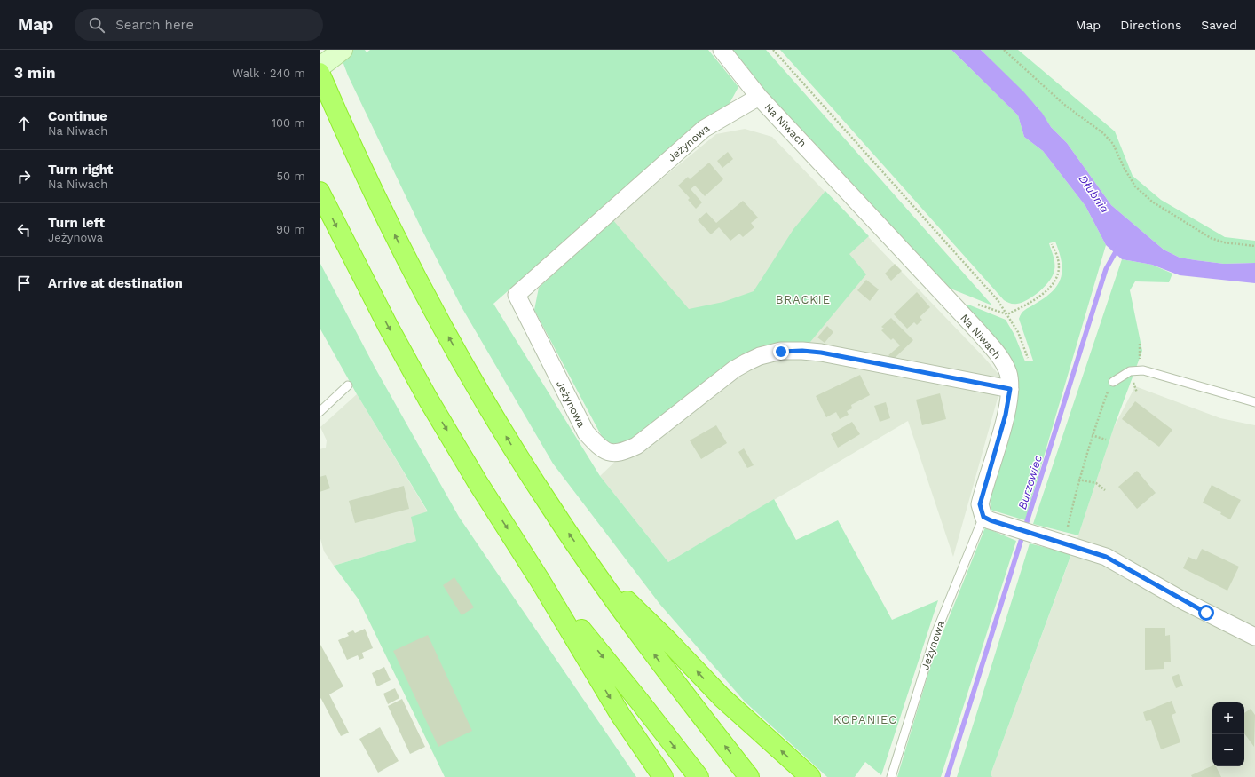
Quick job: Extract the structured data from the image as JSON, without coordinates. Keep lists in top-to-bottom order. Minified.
{"streets":{"street":["Na Niwach","Jeżynowa"]},"crossings":[["Na Niwach","Jeżynowa"]],"districts":["BRACKIE","KOPANIEC"],"water":["Dłubnia","Burzowiec"],"page":{"header":"Map","search":"Search here","nav":["Map","Directions","Saved"],"heading":["3 min","Walk · 240 m"],"list":[["Continue","Na Niwach","100 m"],["Turn right","Na Niwach","50 m"],["Turn left","Jeżynowa","90 m"],"Arrive at destination"],"map_buttons":["+","−"]}}
